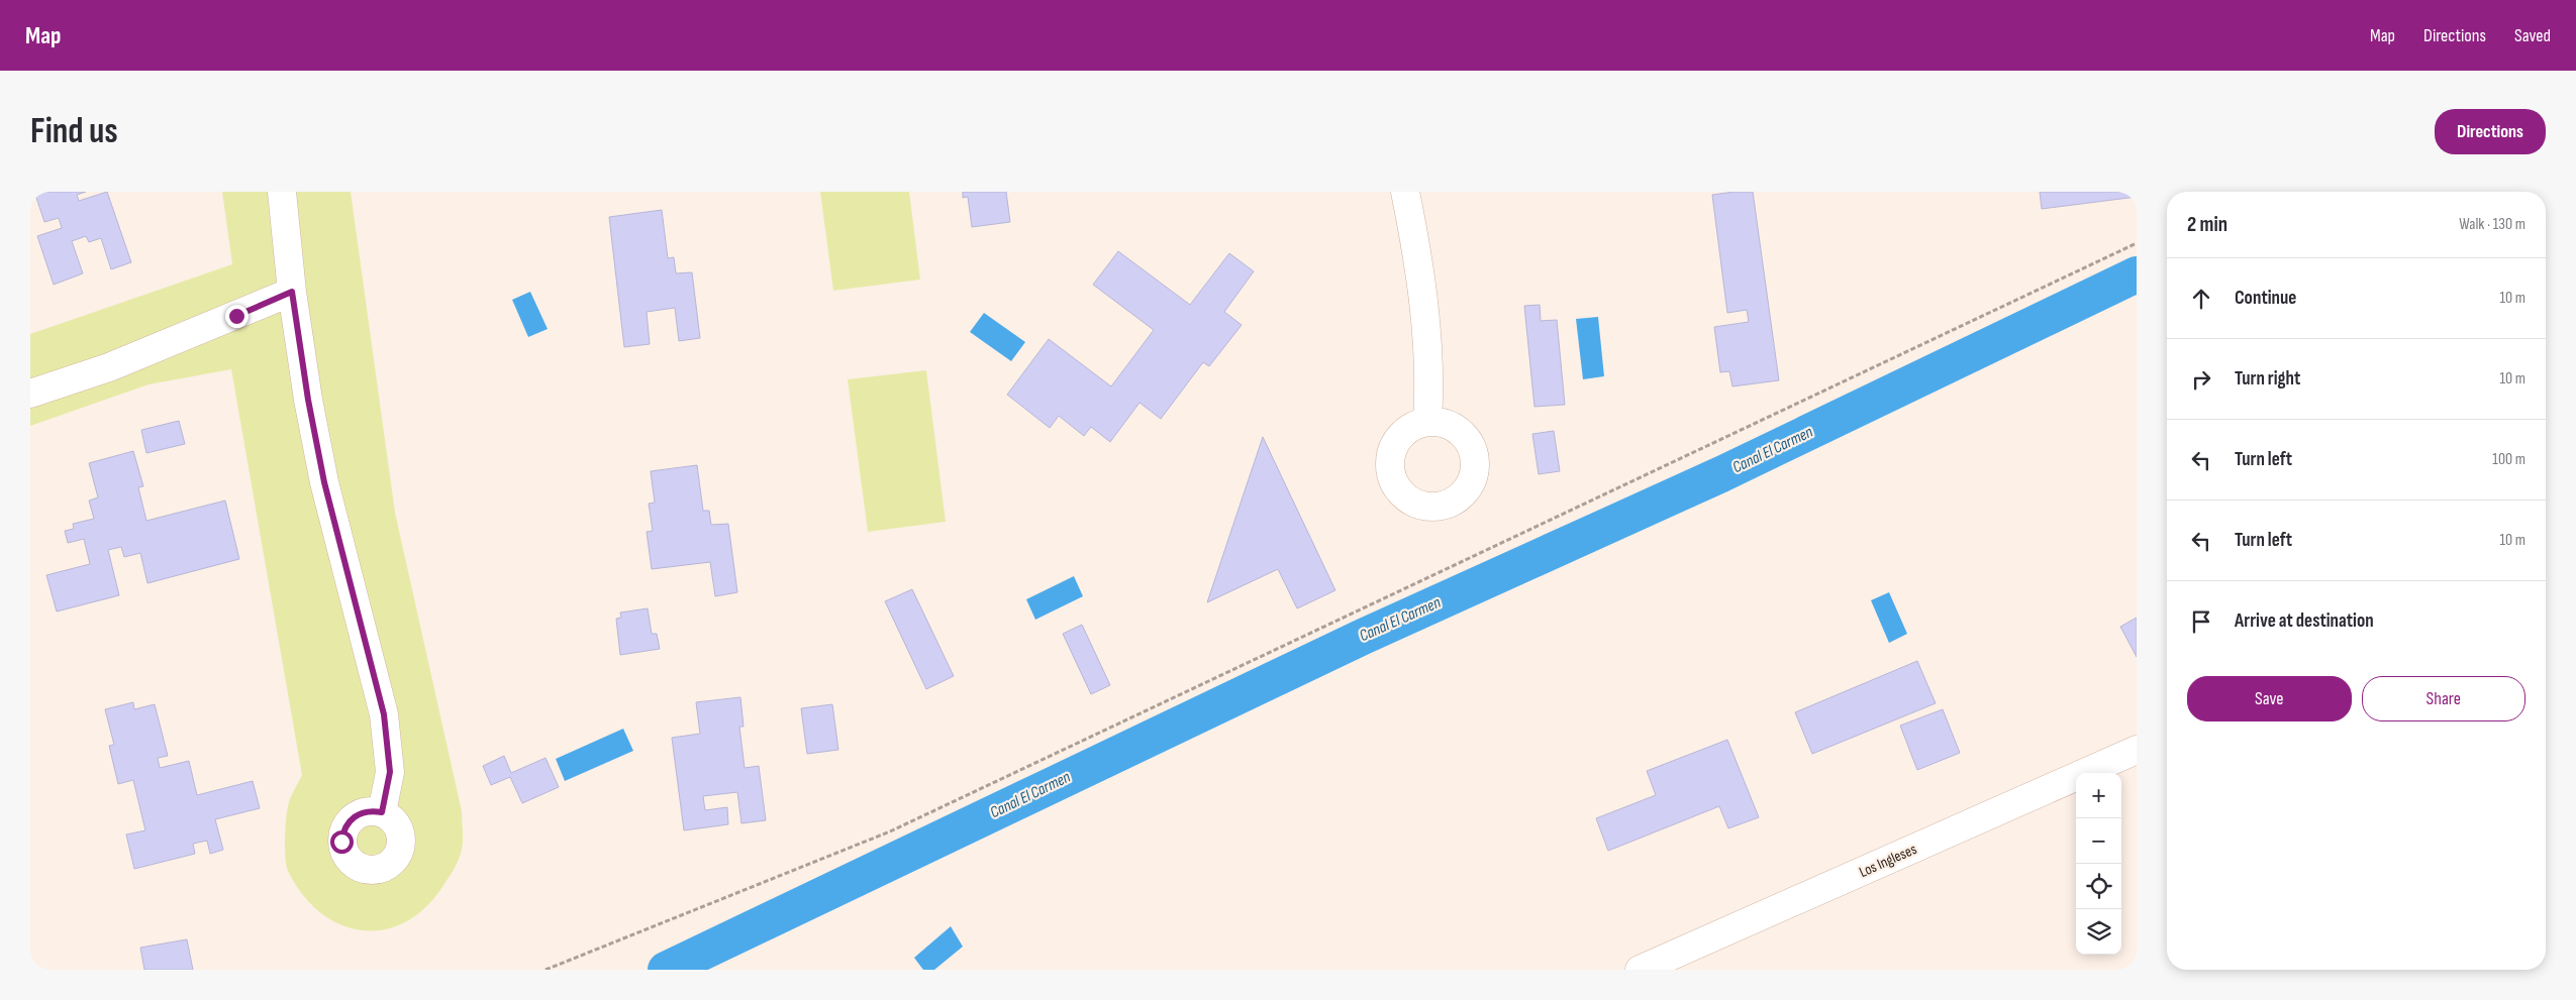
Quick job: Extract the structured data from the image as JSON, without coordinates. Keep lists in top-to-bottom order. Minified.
{"streets":{"street":["Los Ingleses"]},"water":["Canal El Carmen"],"page":{"header":"Map","nav":["Map","Directions","Saved"],"buttons":["Directions",["Save","Share"]],"title":"Find us","heading":["2 min","Walk · 130 m"],"list":[["Continue","10 m"],["Turn right","10 m"],["Turn left","100 m"],["Turn left","10 m"],"Arrive at destination"],"map_buttons":["+","−"]}}
